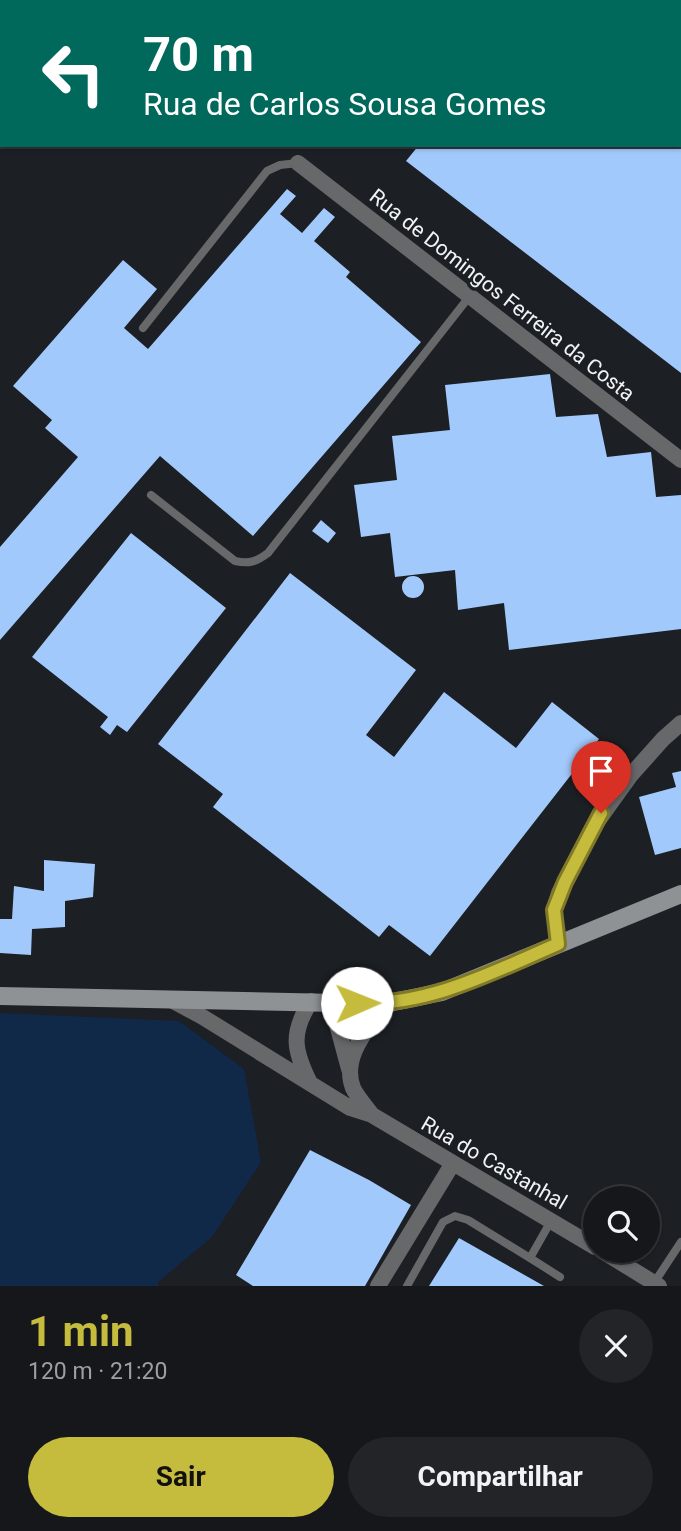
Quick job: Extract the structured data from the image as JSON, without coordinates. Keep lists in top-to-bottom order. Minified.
{"streets":{"street":["Rua de Domingos Ferreira da Costa","Rua do Castanhal"]},"page":{"turn":["70 m","Rua de Carlos Sousa Gomes"],"heading":["1 min","120 m · 21:20"],"buttons":["Sair","Compartilhar"]}}
